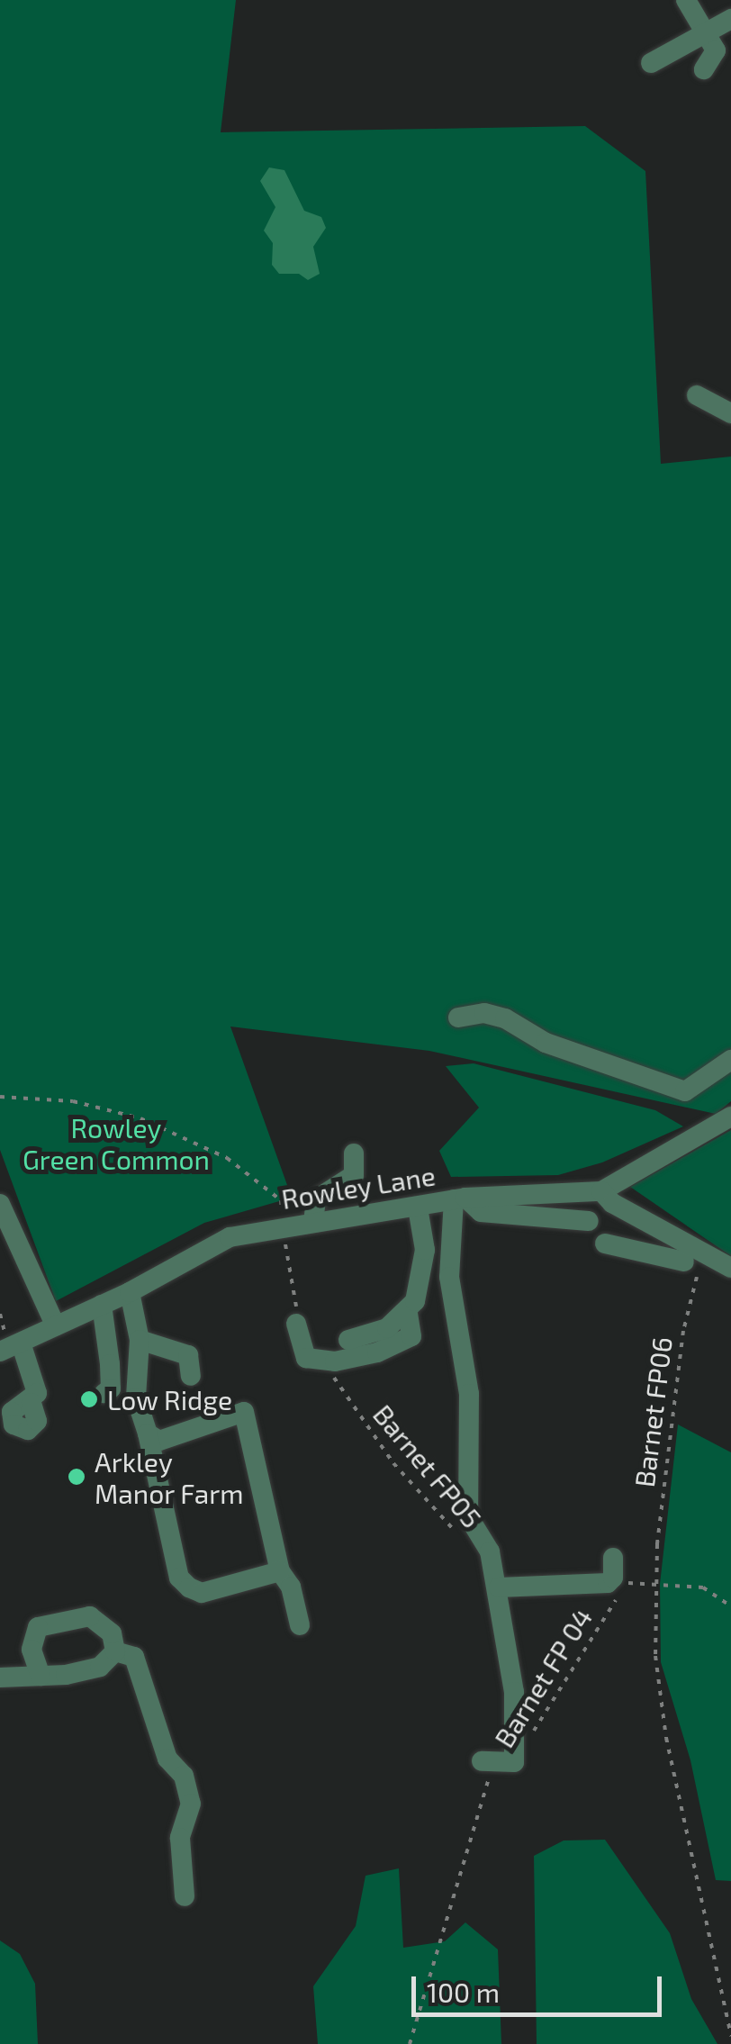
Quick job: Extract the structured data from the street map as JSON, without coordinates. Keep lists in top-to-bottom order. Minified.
{"streets":{"street":["Rowley Lane"],"path":["Barnet FP06","Barnet FP05","Barnet FP 04"]},"parks":["Rowley Green Common"],"places":["Low Ridge","Arkley Manor Farm"],"scale_bar":"100 m"}
